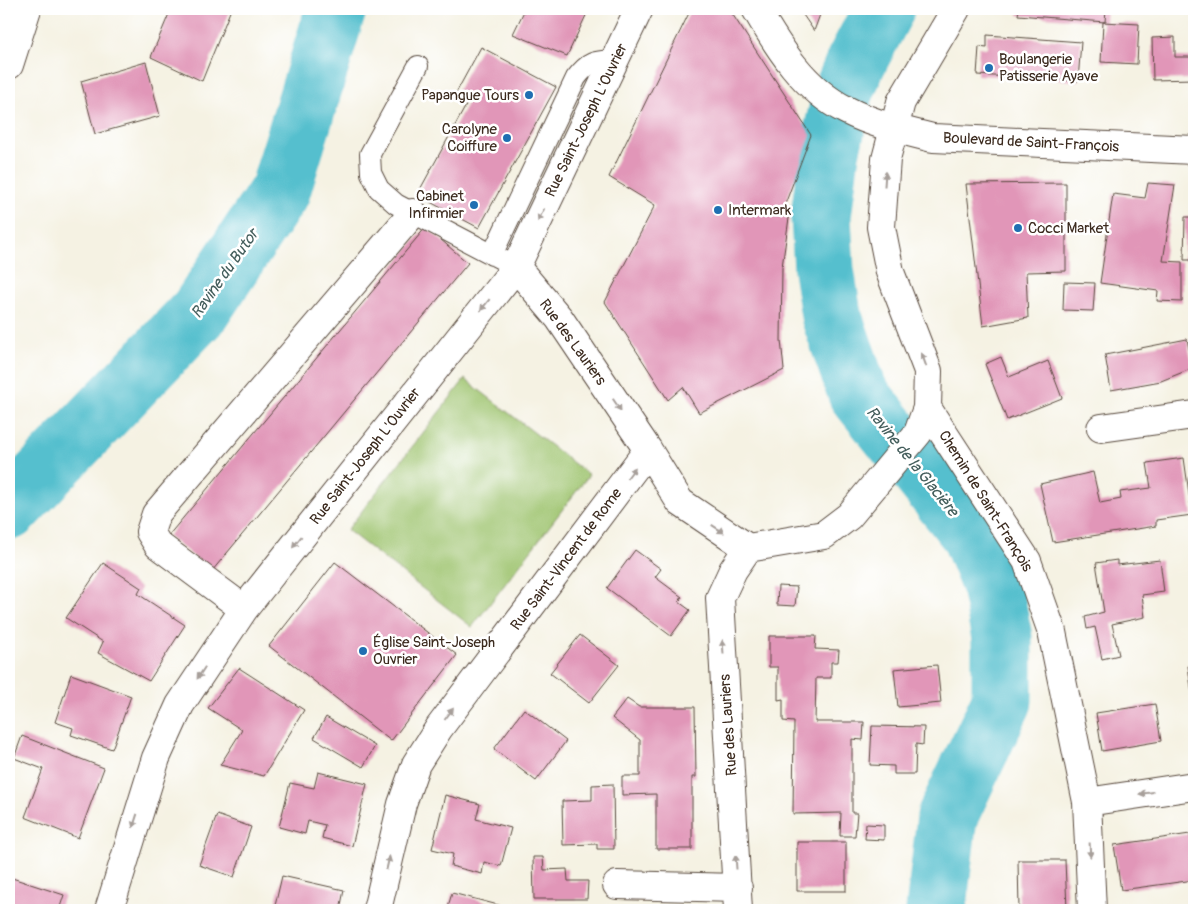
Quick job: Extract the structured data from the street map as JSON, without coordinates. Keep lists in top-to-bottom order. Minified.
{"streets":{"street":["Rue Saint-Joseph L'Ouvrier","Boulevard de Saint-François","Rue des Lauriers","Chemin de Saint-François","Rue Saint-Vincent de Rome"]},"crossings":[["Rue Saint-Joseph L'Ouvrier","Rue des Lauriers"],["Rue des Lauriers","Rue Saint-Vincent de Rome"]],"one_way":["Rue Saint-Joseph L'Ouvrier","Rue Saint-Vincent de Rome"],"water":["Ravine du Butor","Ravine de la Glacière"],"places":["Boulangerie Patisserie Ayave","Papangue Tours","Carolyne Coiffure","Cabinet Infirmier","Intermark","Cocci Market","Église Saint-Joseph Ouvrier"]}
